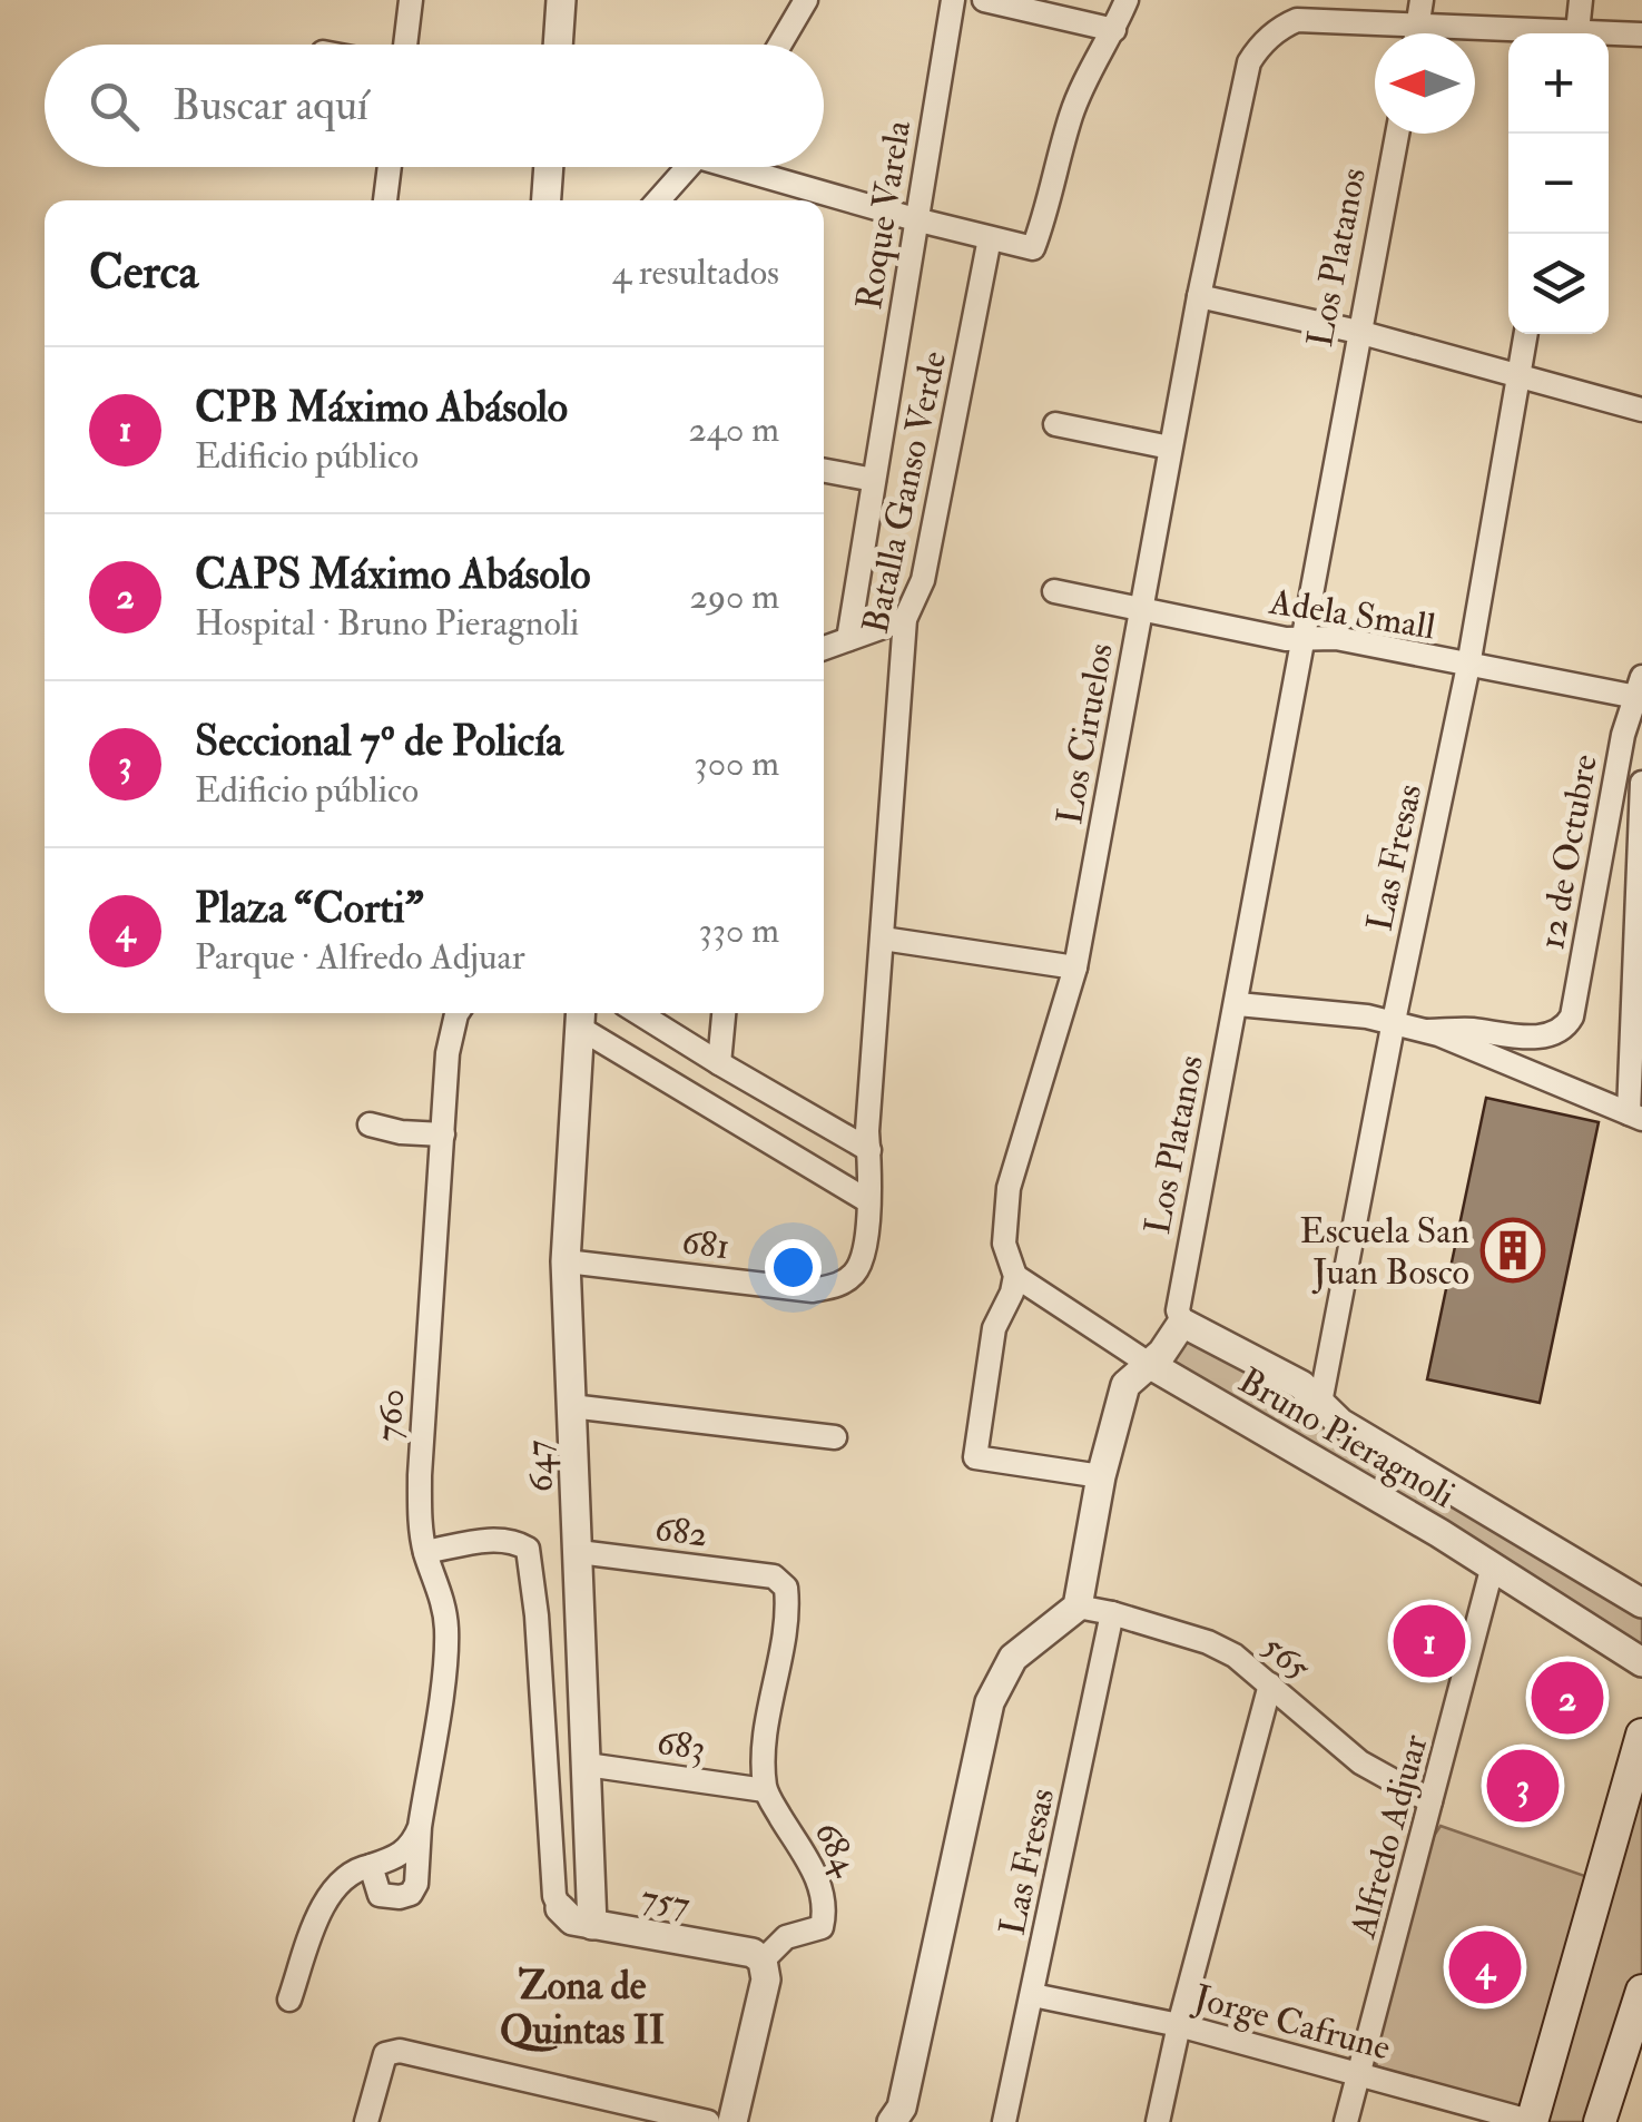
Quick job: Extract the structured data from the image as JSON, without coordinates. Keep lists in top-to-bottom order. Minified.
{"streets":{"street":["Roque Varela","Los Platanos","Batalla Ganso Verde","Adela Small","Los Ciruelos","12 de Octubre","Las Fresas","681","760","Bruno Pieragnoli","647","682","565","683","Alfredo Adjuar","684","757","Jorge Cafrune"]},"crossings":[["Los Platanos","Adela Small"],["Los Platanos","Bruno Pieragnoli"],["Batalla Ganso Verde","681"],["Adela Small","Los Ciruelos"],["Adela Small","12 de Octubre"],["Adela Small","Las Fresas"],["Los Ciruelos","Bruno Pieragnoli"],["Las Fresas","Bruno Pieragnoli"],["Las Fresas","565"],["Las Fresas","Jorge Cafrune"],["681","647"],["Bruno Pieragnoli","Alfredo Adjuar"],["647","682"],["647","683"],["647","757"],["682","683"],["682","684"],["565","Alfredo Adjuar"],["683","684"],["Alfredo Adjuar","Jorge Cafrune"],["684","757"]],"districts":["Zona de Quintas II"],"places":{"building":["Escuela San Juan Bosco"]},"north":"left","page":{"map_buttons":["+","−"],"search":"Buscar aquí","heading":["Cerca","4 resultados"],"list":[{"mark":"1","name":"CPB Máximo Abásolo","note":"Edificio público","value":"240 m"},{"mark":"2","name":"CAPS Máximo Abásolo","note":"Hospital · Bruno Pieragnoli","value":"290 m"},{"mark":"3","name":"Seccional 7º de Policía","note":"Edificio público","value":"300 m"},{"mark":"4","name":"Plaza “Corti”","note":"Parque · Alfredo Adjuar","value":"330 m"}],"pins":["1","2","3","4"]}}
